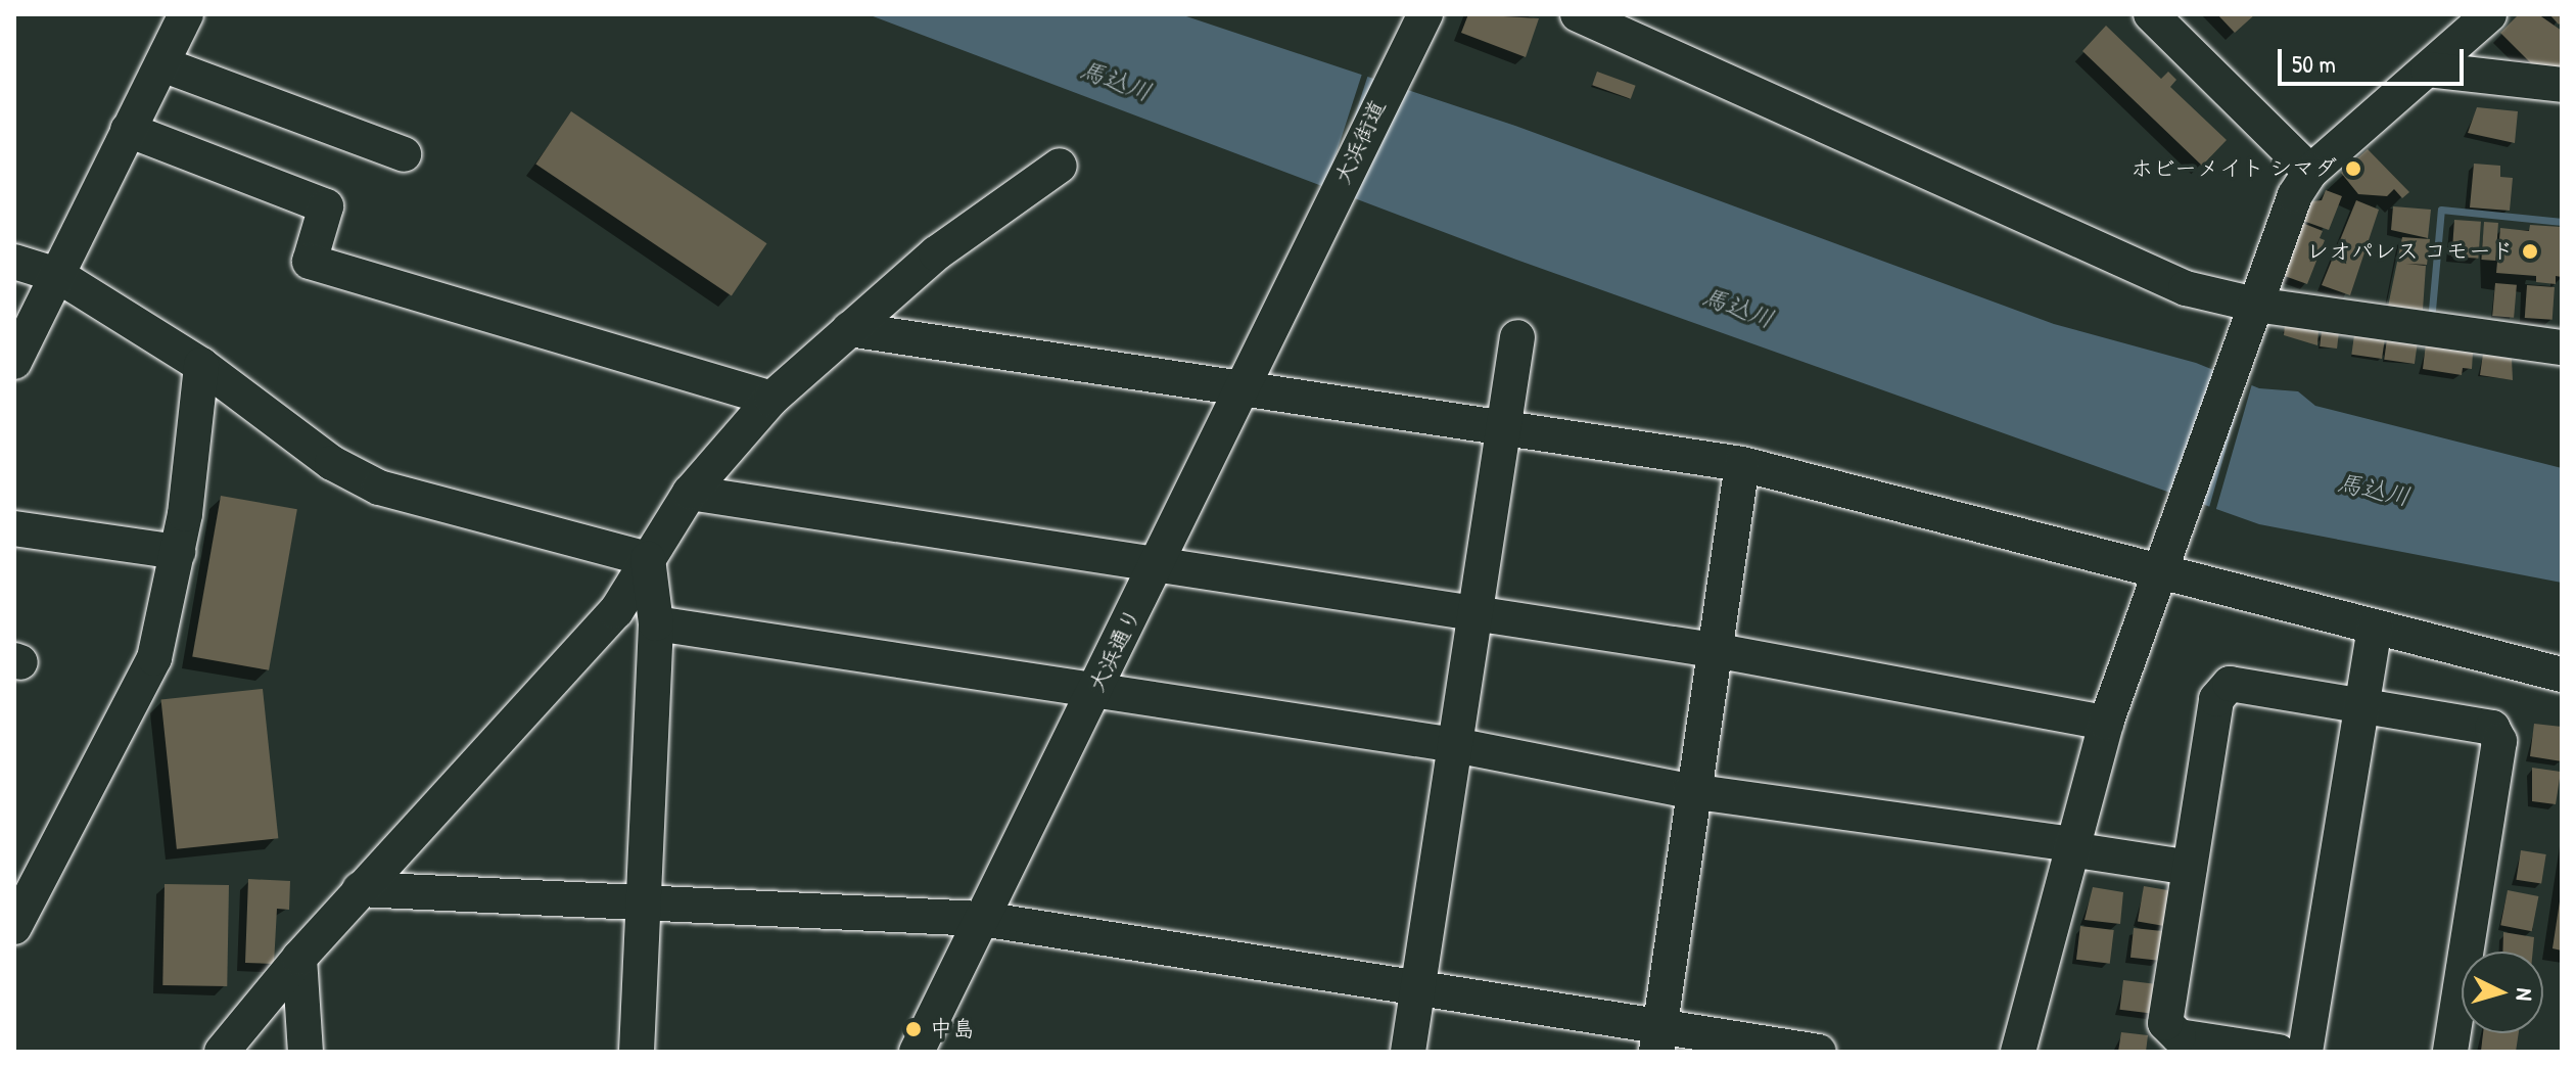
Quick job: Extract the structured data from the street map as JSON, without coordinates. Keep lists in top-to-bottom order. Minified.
{"streets":{"street":["大浜街道","大浜通り"]},"crossings":[["大浜街道","大浜通り"]],"water":["馬込川"],"places":["ホビーメイト シマダ","レオパレス コモード","中島"],"scale_bar":"50 m","north":"right"}
